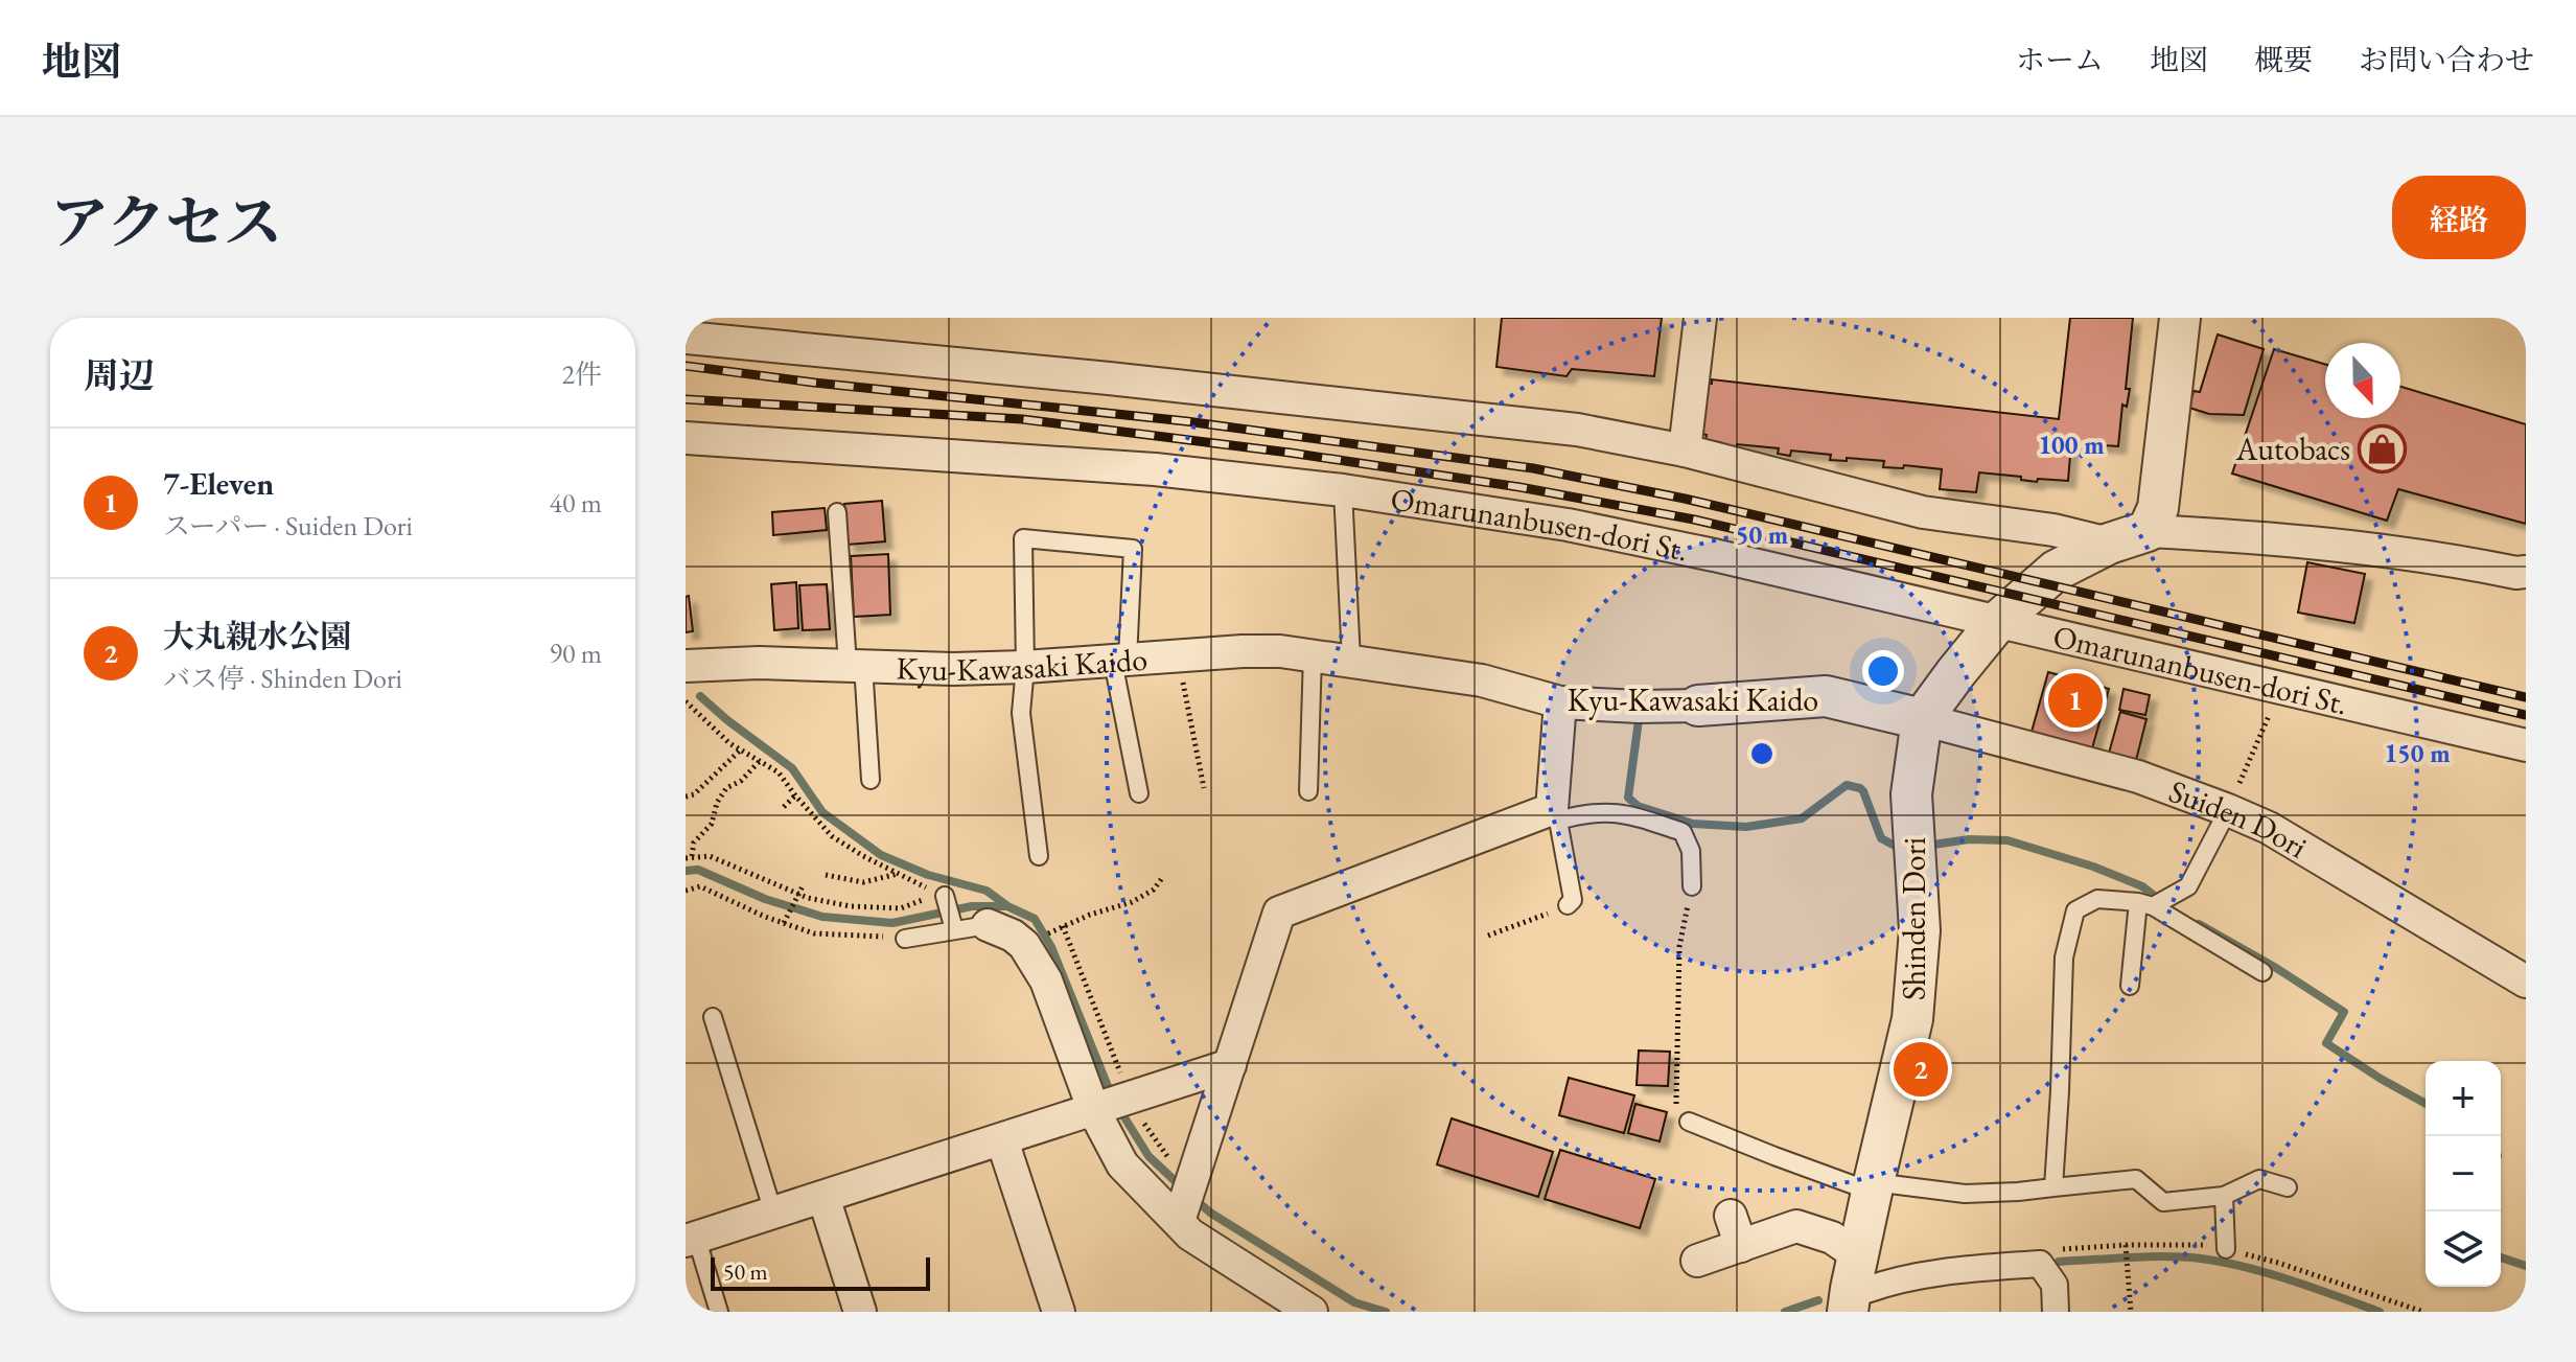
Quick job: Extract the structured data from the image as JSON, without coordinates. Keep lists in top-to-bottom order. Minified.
{"streets":{"street":["Omarunanbusen-dori St.","Kyu-Kawasaki Kaido","Suiden Dori","Shinden Dori"]},"crossings":[["Kyu-Kawasaki Kaido","Suiden Dori"],["Kyu-Kawasaki Kaido","Shinden Dori"],["Suiden Dori","Shinden Dori"]],"places":{"shop":["Autobacs"]},"scale_bar":"50 m","north":"bottom","page":{"header":"地図","nav":["ホーム","地図","概要","お問い合わせ"],"title":"アクセス","buttons":"経路","heading":["周辺","2件"],"list":[{"mark":"1","name":"7-Eleven","note":"スーパー · Suiden Dori","value":"40 m"},{"mark":"2","name":"大丸親水公園","note":"バス停 · Shinden Dori","value":"90 m"}],"pins":["1","2"],"map_buttons":["+","−"],"scale":"50 m"},"rings":["100 m","50 m","150 m"]}
